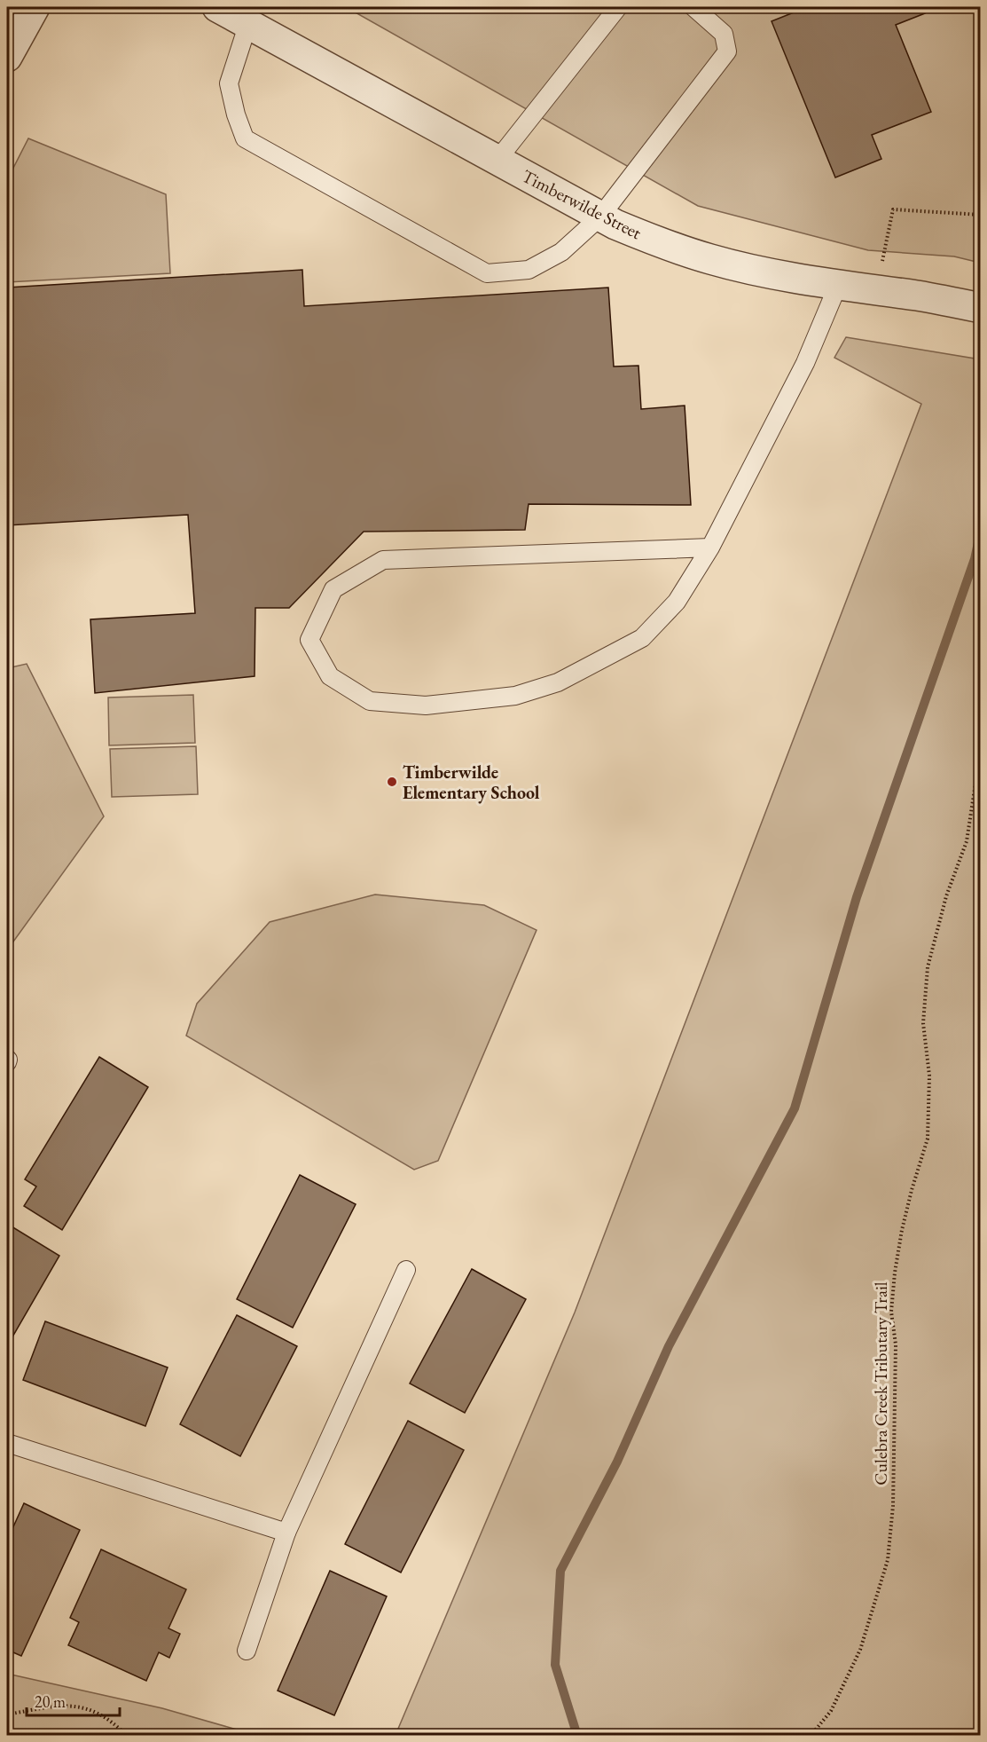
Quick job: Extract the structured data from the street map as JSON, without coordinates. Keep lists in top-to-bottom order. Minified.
{"streets":{"street":["Timberwilde Street"],"path":["Culebra Creek Tributary Trail"]},"places":["Timberwilde Elementary School"],"scale_bar":"20 m"}
